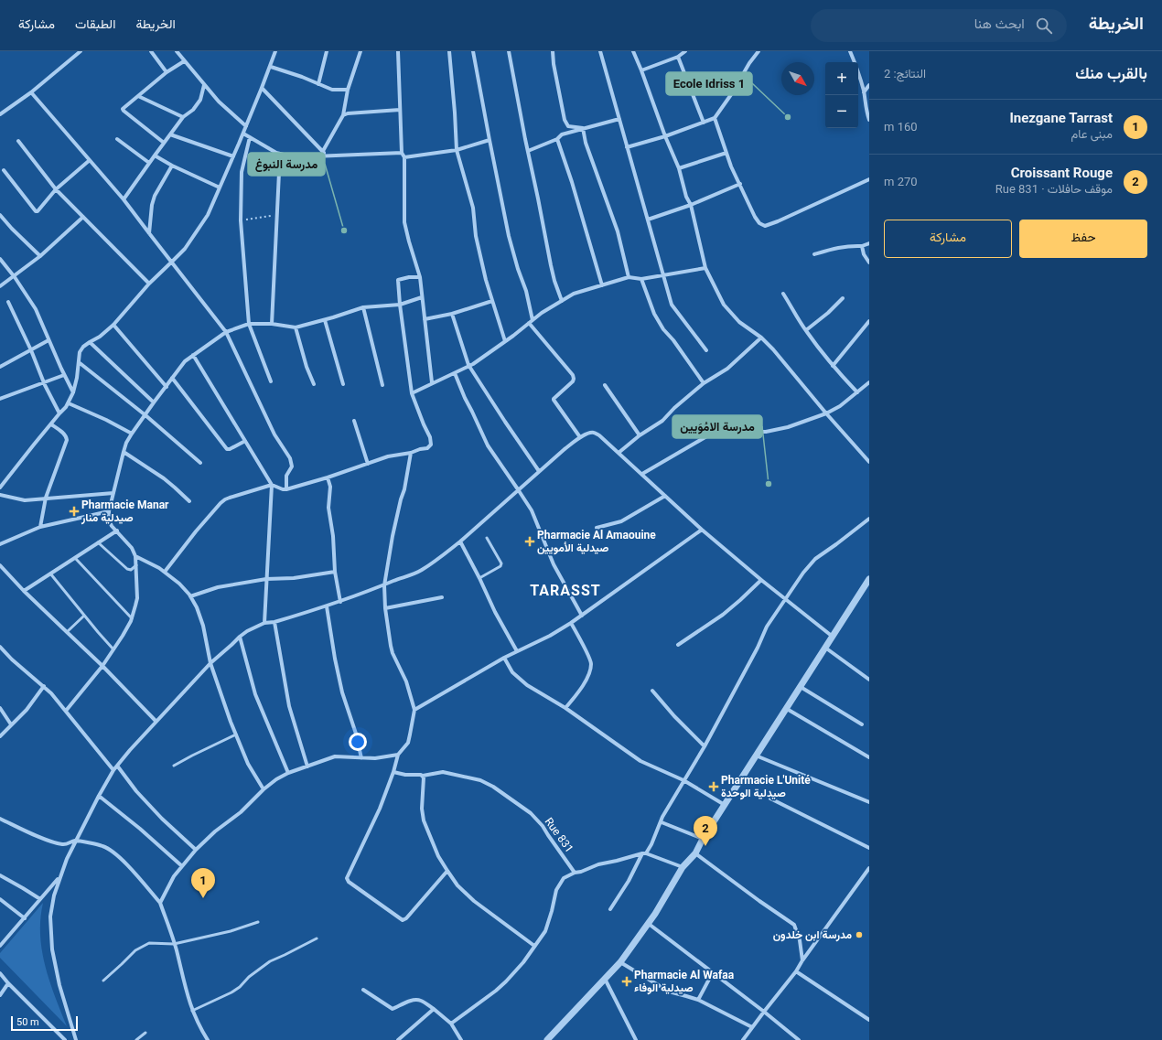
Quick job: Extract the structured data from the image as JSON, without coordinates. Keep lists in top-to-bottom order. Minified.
{"streets":{"street":["Rue 831"]},"districts":["TARASST"],"places":{"other":["Ecole Idriss 1","مدرسة النبوغ","مدرسة الامُوَيين","مدرسة ابن خلدون"],"health":["Pharmacie Manar صيدلية منار","Pharmacie Al Amaouine صيدلية الأمويين","Pharmacie L'Unité صيدلية الوحدة","Pharmacie Al Wafaa صيدلية الوفاء"]},"scale_bar":"50 m","north":"bottom right","page":{"header":"الخريطة","search":"ابحث هنا","nav":["الخريطة","الطبقات","مشاركة"],"heading":["بالقرب منك","النتائج: 2"],"map_buttons":["+","−"],"list":[{"mark":"1","name":"Inezgane Tarrast","note":"مبنى عام","value":"160 m"},{"mark":"2","name":"Croissant Rouge","note":"موقف حافلات · Rue 831","value":"270 m"}],"buttons":["حفظ","مشاركة"],"pins":["2","1"],"scale":"50 m"}}
